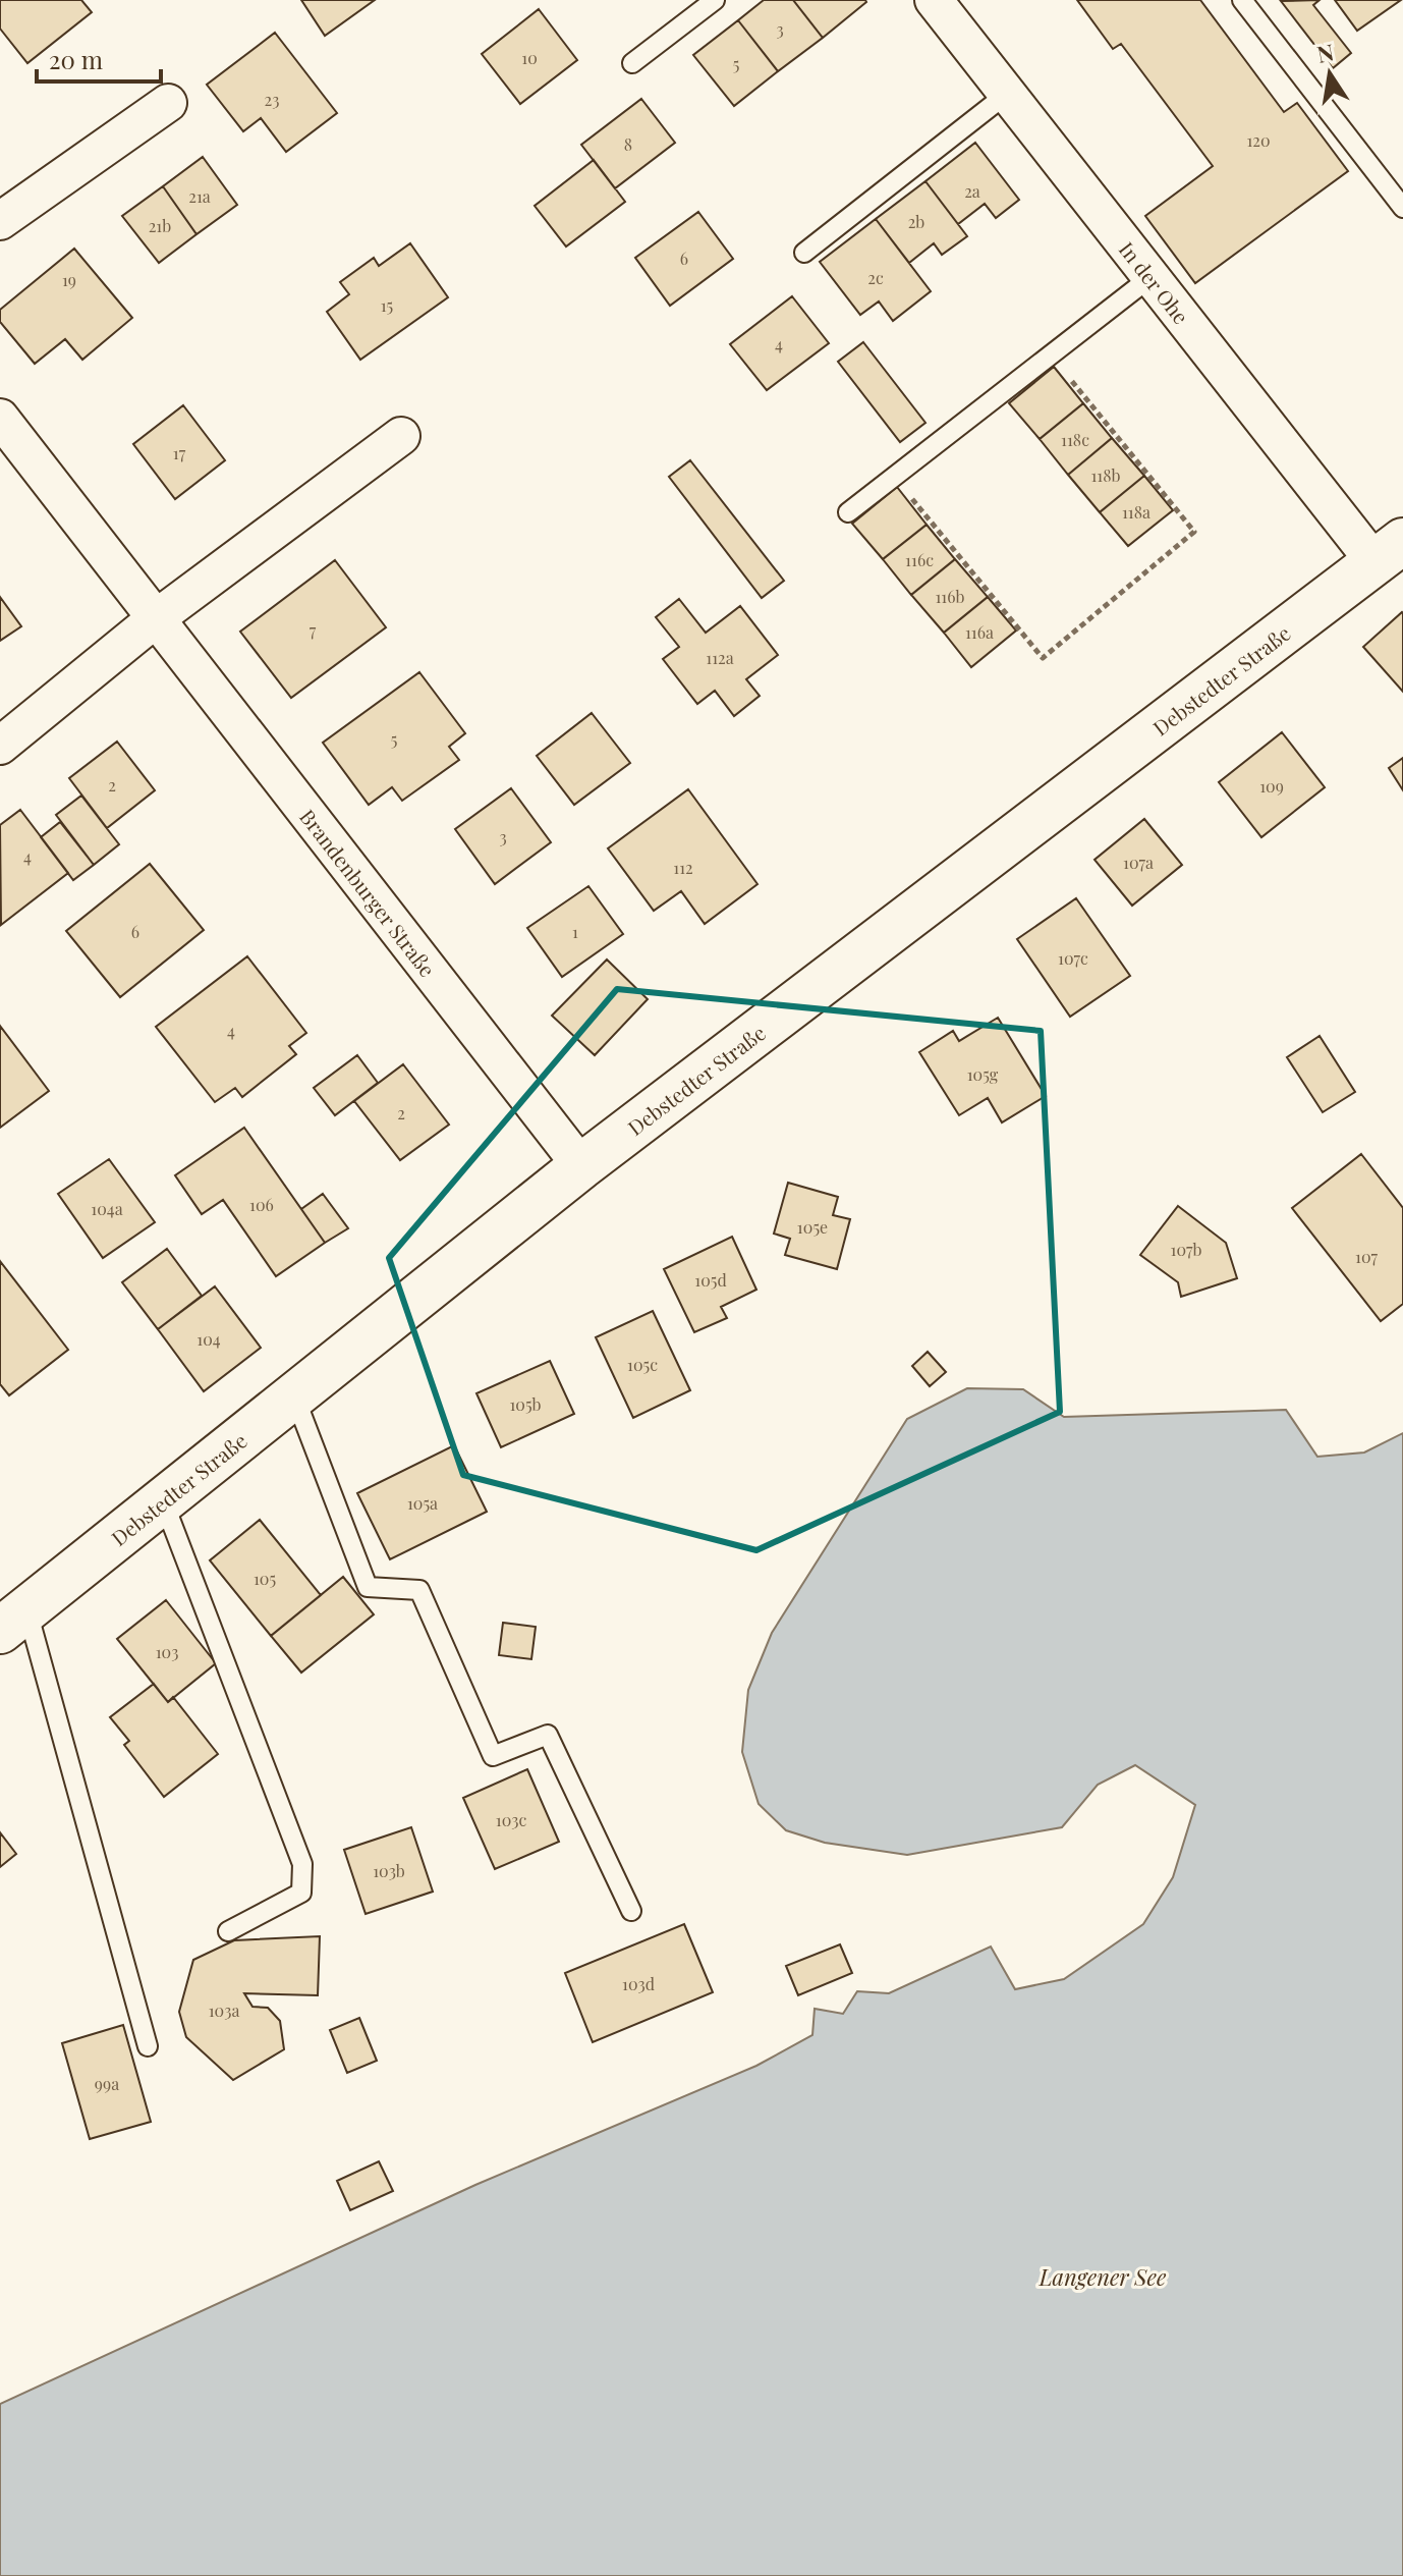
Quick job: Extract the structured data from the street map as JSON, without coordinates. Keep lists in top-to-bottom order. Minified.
{"streets":{"main road":["Debstedter Straße"],"street":["In der Ohe","Brandenburger Straße"]},"crossings":[["In der Ohe","Debstedter Straße"],["Debstedter Straße","Brandenburger Straße"]],"water":["Langener See"],"house_numbers":["3","10","5","23","120","8","2a","21a","2b","21b","6","2c","19","15","4","118c","17","118b","118a","116c","116b","7","116a","112a","5","2","109","3","4","107a","112","6","1","107c","4","105g","2","106","104a","105e","107b","107","105d","104","105c","105b","105a","105","103","103c","103b","103d","103a","99a"],"scale_bar":"20 m","north":"top"}
